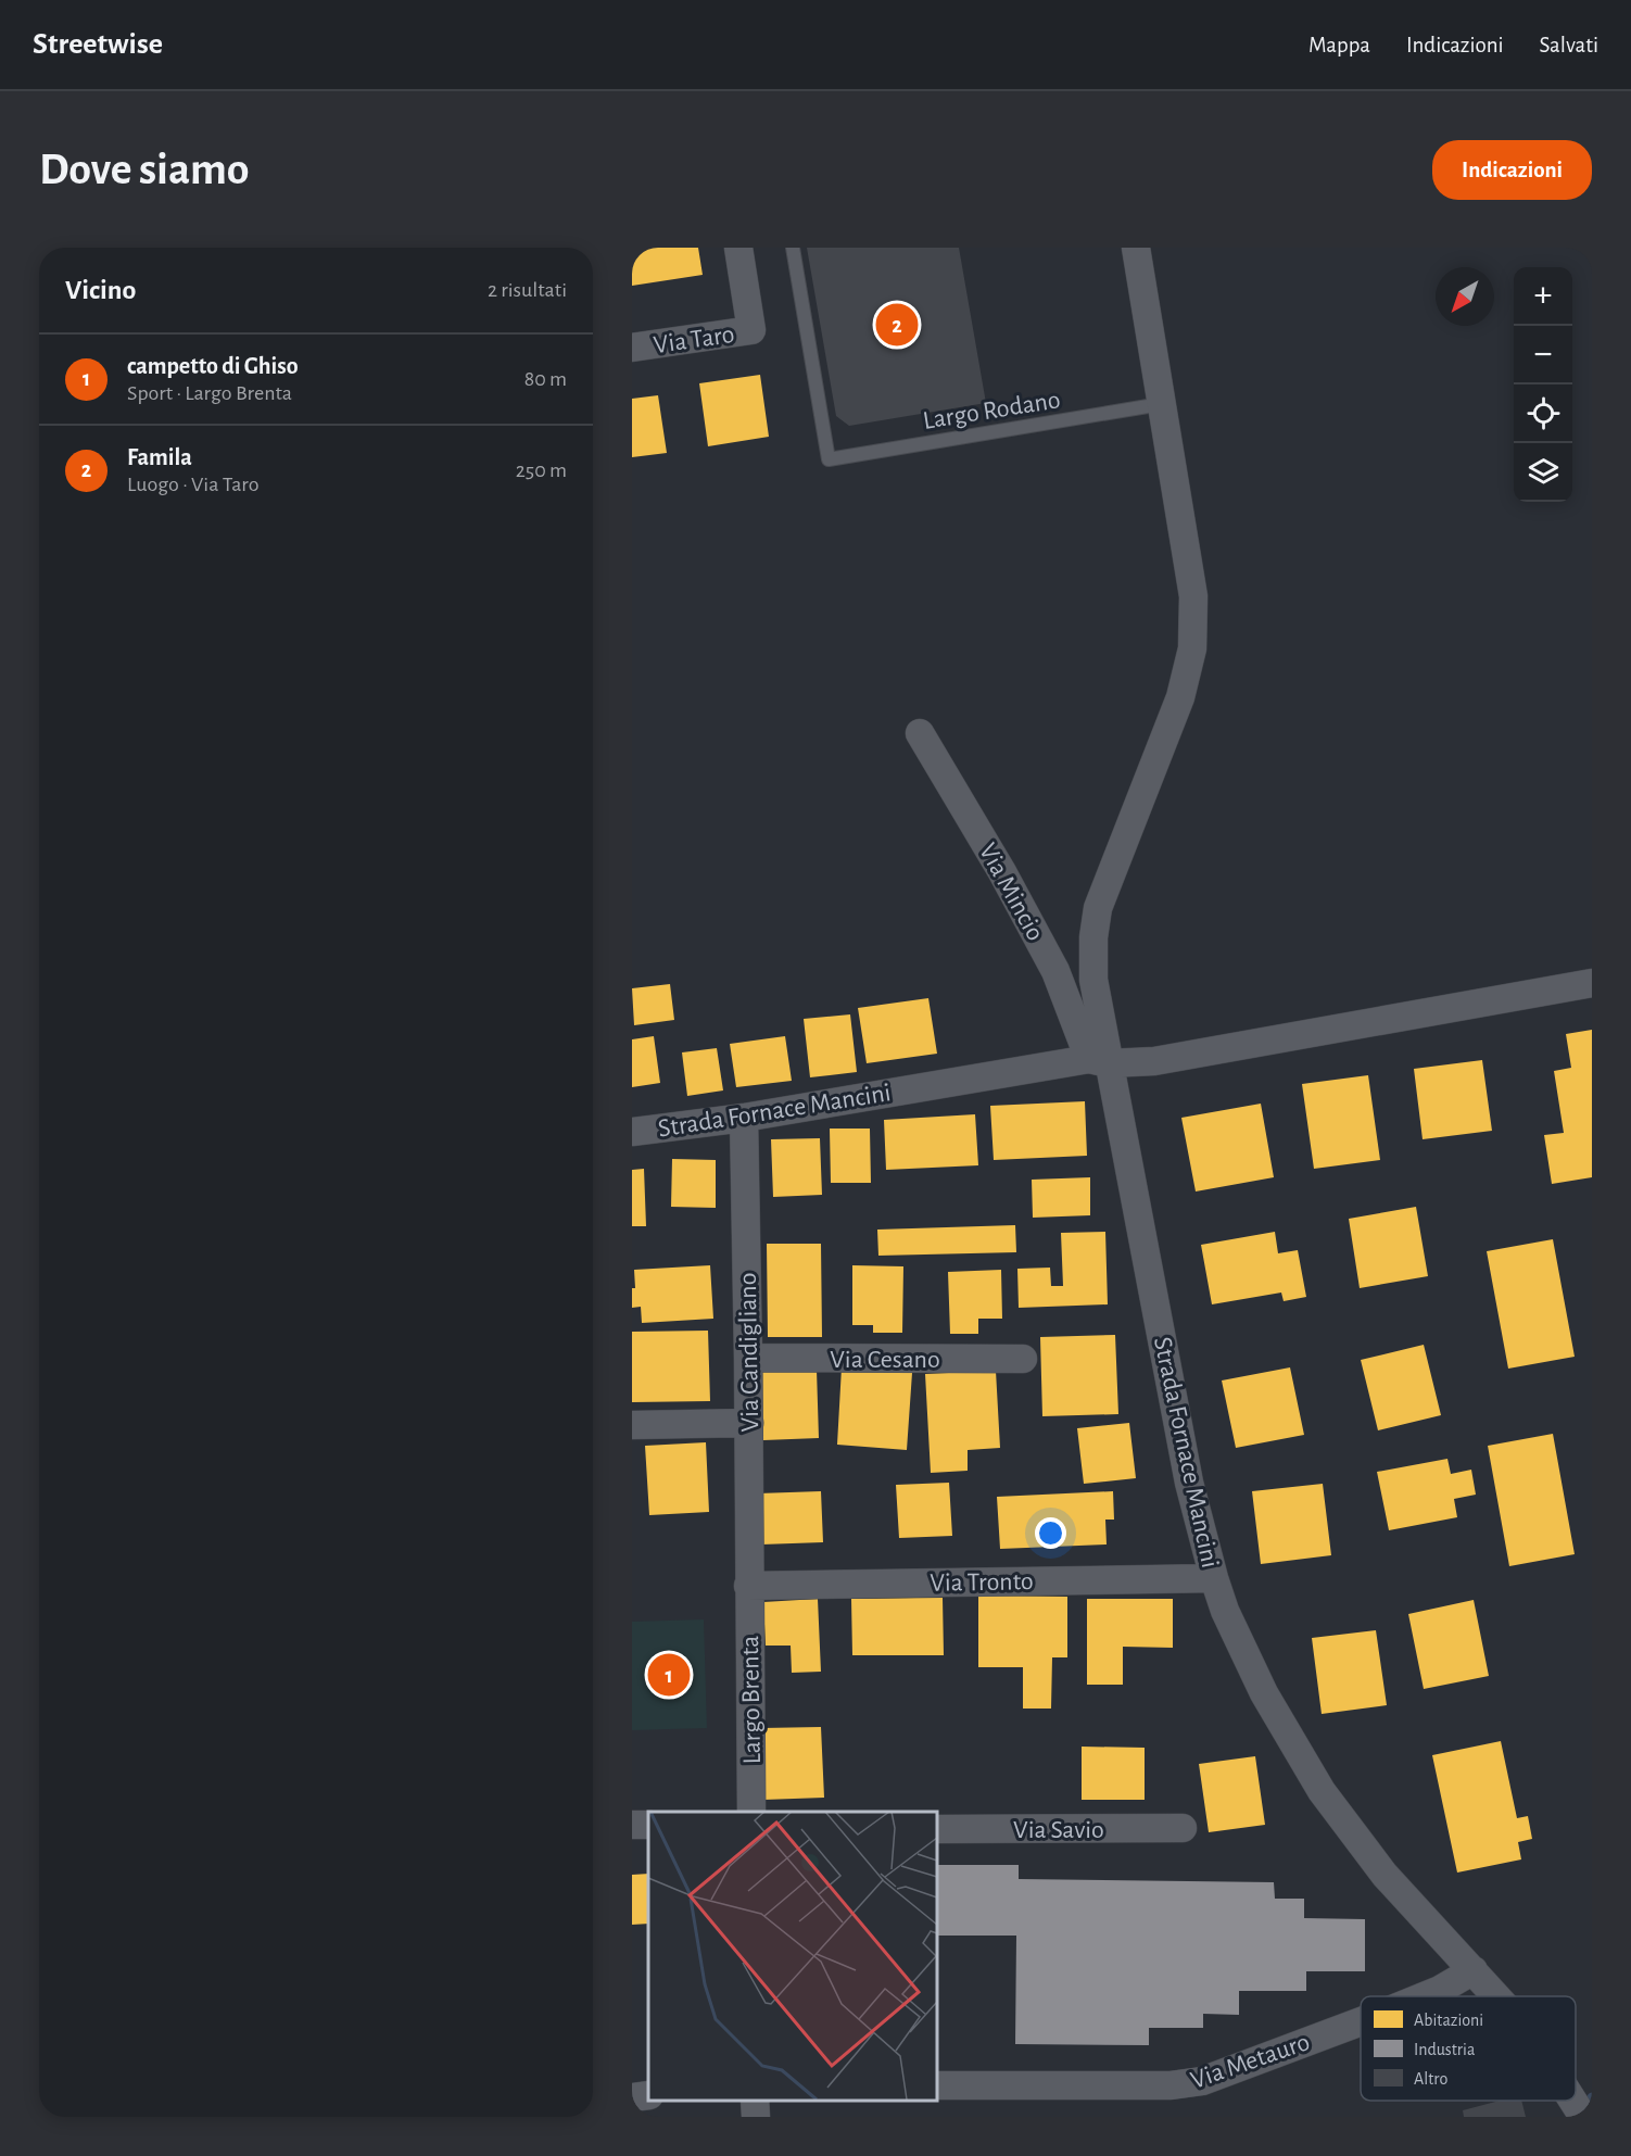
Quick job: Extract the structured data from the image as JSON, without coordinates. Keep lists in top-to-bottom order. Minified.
{"streets":{"street":["Via Taro","Via Mincio","Strada Fornace Mancini","Via Candigliano","Via Cesano","Via Tronto","Largo Brenta","Via Savio","Via Metauro"],"lane":["Largo Rodano"]},"crossings":[["Via Mincio","Strada Fornace Mancini"],["Strada Fornace Mancini","Via Candigliano"],["Strada Fornace Mancini","Via Tronto"],["Strada Fornace Mancini","Via Metauro"],["Via Candigliano","Via Cesano"],["Via Candigliano","Via Tronto"],["Via Candigliano","Largo Brenta"],["Via Tronto","Largo Brenta"]],"legend":["Abitazioni","Industria","Altro"],"north":"bottom left","page":{"header":"Streetwise","nav":["Mappa","Indicazioni","Salvati"],"buttons":"Indicazioni","title":"Dove siamo","heading":["Vicino","2 risultati"],"map_buttons":["+","−"],"pins":["2","1"],"list":[{"mark":"1","name":"campetto di Ghiso","note":"Sport · Largo Brenta","value":"80 m"},{"mark":"2","name":"Famila","note":"Luogo · Via Taro","value":"250 m"}]}}
